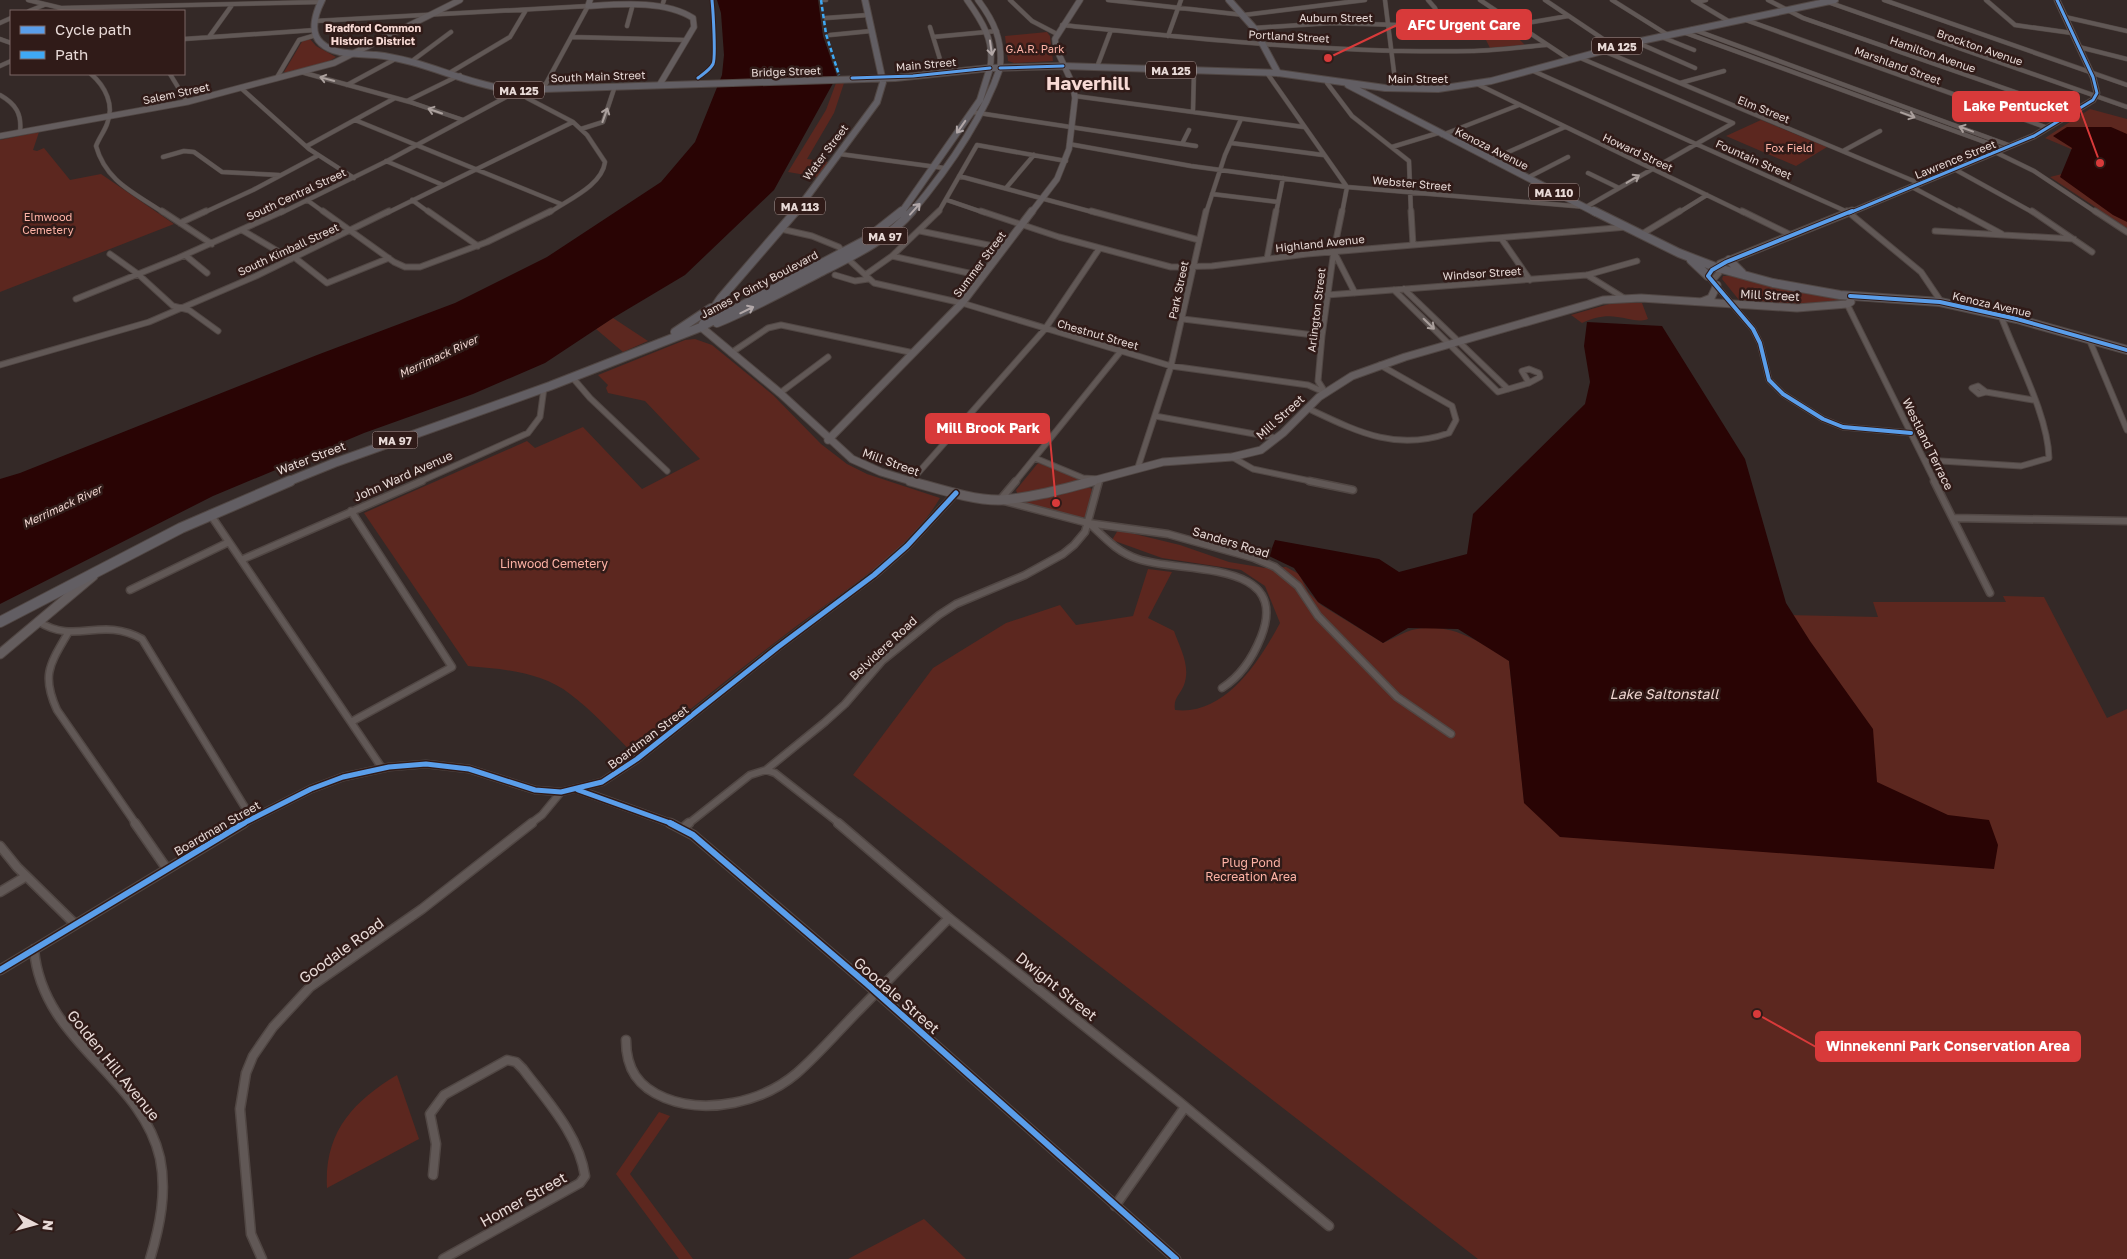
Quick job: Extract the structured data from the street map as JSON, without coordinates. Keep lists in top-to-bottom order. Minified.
{"streets":{"main road":["MA 125","Main Street","Bridge Street","South Main Street","Salem Street","Kenoza Avenue","Water Street","Lawrence Street","MA 110","MA 113","MA 97","Summer Street","James P Ginty Boulevard","Mill Street"],"street":["Auburn Street","Portland Street","Brockton Avenue","Hamilton Avenue","Marshland Street","Elm Street","Howard Street","Fountain Street","Webster Street","South Central Street","Highland Avenue","South Kimball Street","Windsor Street","Park Street","Arlington Street","Chestnut Street","Westland Terrace","John Ward Avenue","Sanders Road","Belvidere Road","Boardman Street","Goodale Road","Dwight Street","Goodale Street","Golden Hill Avenue","Homer Street"]},"crossings":[["Brockton Avenue","Main Street"],["Brockton Avenue","Lawrence Street"],["Hamilton Avenue","Main Street"],["Hamilton Avenue","Lawrence Street"],["Main Street","Marshland Street"],["Main Street","Bridge Street"],["Main Street","Elm Street"],["Main Street","Kenoza Avenue"],["Main Street","Water Street"],["Main Street","Howard Street"],["Main Street","Fountain Street"],["Main Street","MA 113"],["Main Street","Summer Street"],["Main Street","James P Ginty Boulevard"],["Marshland Street","Lawrence Street"],["Bridge Street","South Main Street"],["Bridge Street","Water Street"],["Bridge Street","MA 113"],["South Main Street","Salem Street"],["South Main Street","South Central Street"],["Elm Street","Lawrence Street"],["Kenoza Avenue","Fountain Street"],["Kenoza Avenue","Lawrence Street"],["Kenoza Avenue","Webster Street"],["Kenoza Avenue","Highland Avenue"],["Kenoza Avenue","Mill Street"],["Kenoza Avenue","Westland Terrace"],["Water Street","MA 113"],["Water Street","James P Ginty Boulevard"],["Water Street","Mill Street"],["Water Street","Chestnut Street"],["Water Street","John Ward Avenue"],["Howard Street","Lawrence Street"],["Fountain Street","Lawrence Street"],["Webster Street","Summer Street"],["Webster Street","Park Street"],["Webster Street","Arlington Street"],["Highland Avenue","Summer Street"],["Highland Avenue","Park Street"],["Highland Avenue","Arlington Street"],["Summer Street","Mill Street"],["Summer Street","Chestnut Street"],["Windsor Street","Arlington Street"],["James P Ginty Boulevard","Mill Street"],["James P Ginty Boulevard","Chestnut Street"],["Park Street","Mill Street"],["Park Street","Chestnut Street"],["Mill Street","Arlington Street"],["Mill Street","Chestnut Street"],["Mill Street","Westland Terrace"],["Mill Street","Sanders Road"],["Mill Street","Belvidere Road"],["Mill Street","Boardman Street"],["Arlington Street","Chestnut Street"],["Sanders Road","Belvidere Road"],["Belvidere Road","Dwight Street"],["Belvidere Road","Goodale Street"],["Boardman Street","Goodale Road"],["Boardman Street","Goodale Street"],["Boardman Street","Golden Hill Avenue"]],"districts":["Bradford Common Historic District","Haverhill"],"water":["Merrimack River","Lake Saltonstall"],"parks":["G.A.R. Park","Fox Field","Elmwood Cemetery","Linwood Cemetery","Plug Pond Recreation Area"],"places":["AFC Urgent Care","Lake Pentucket","Mill Brook Park","Winnekenni Park Conservation Area"],"legend":["Cycle path","Path"],"north":"right"}
